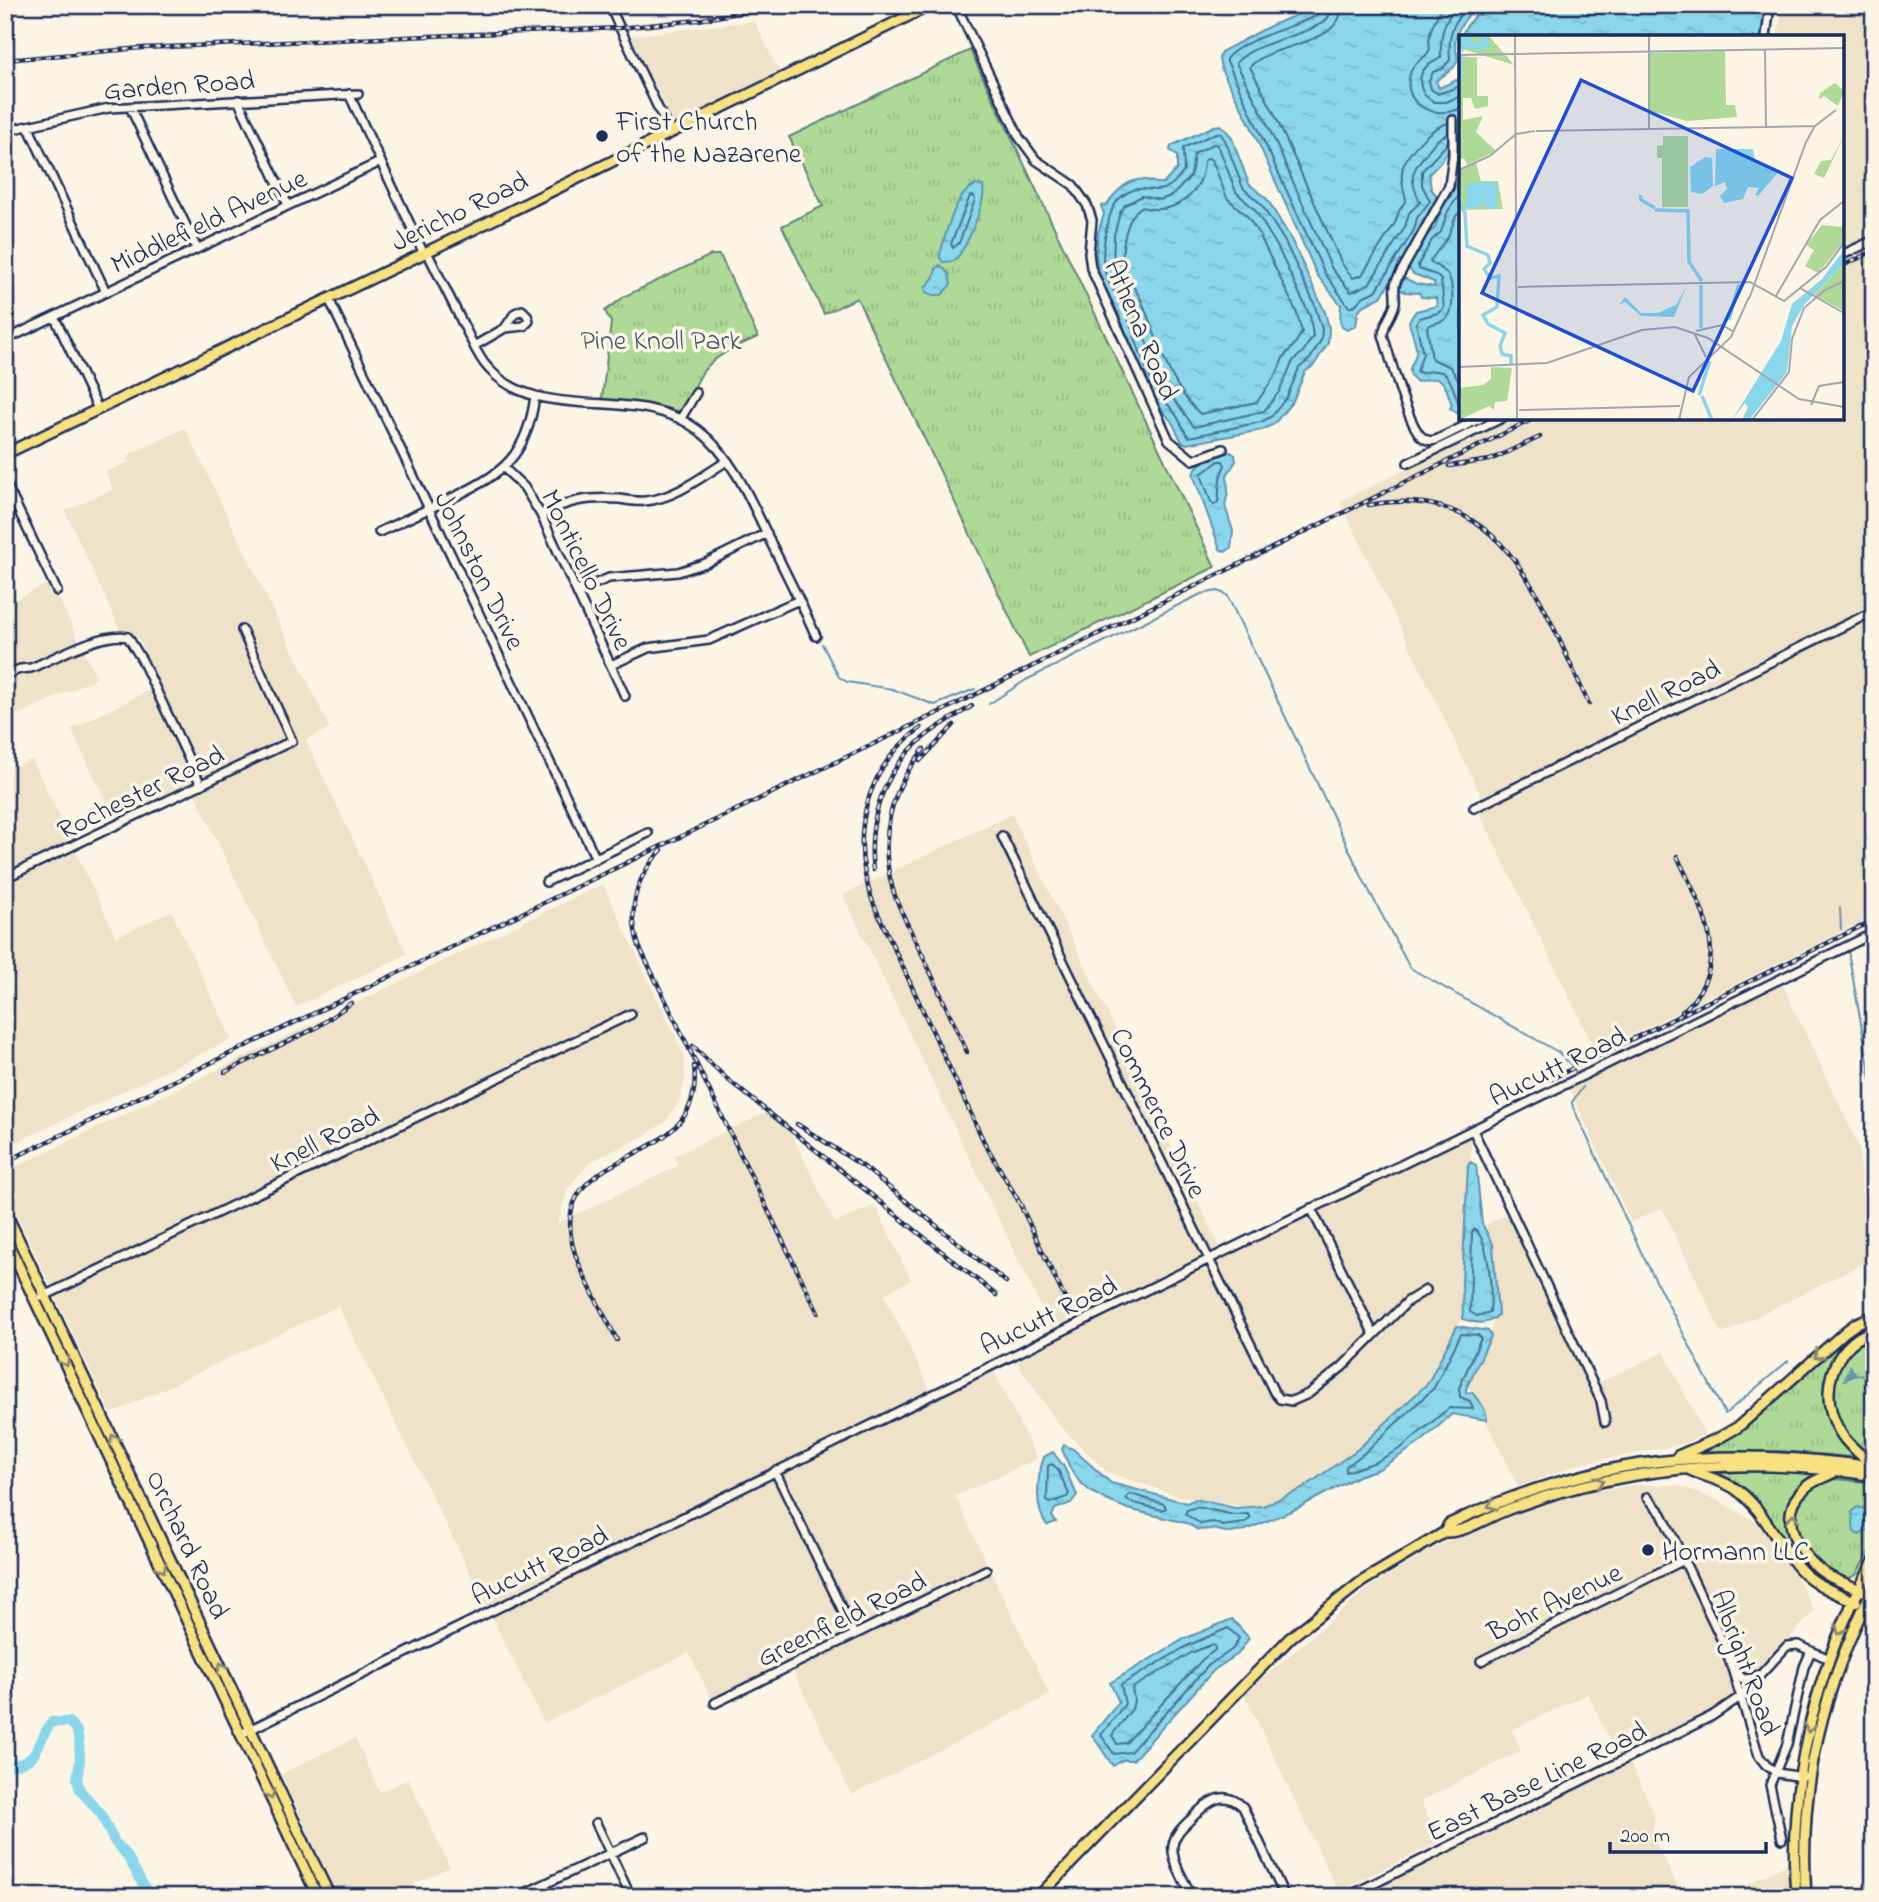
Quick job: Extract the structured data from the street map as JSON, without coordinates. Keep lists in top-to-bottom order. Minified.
{"streets":{"main road":["Jericho Road","Orchard Road"],"street":["Garden Road","Middlefield Avenue","Athena Road","Monticello Drive","Johnston Drive","Knell Road","Rochester Road","Aucutt Road","Commerce Drive","Bohr Avenue","Greenfield Road","Albright Road","East Base Line Road"]},"crossings":[["Jericho Road","Johnston Drive"],["Knell Road","Orchard Road"],["Aucutt Road","Commerce Drive"],["Aucutt Road","Orchard Road"],["Bohr Avenue","Albright Road"],["Albright Road","East Base Line Road"]],"parks":["Pine Knoll Park"],"places":["First Church of the Nazarene","Hormann LLC"],"scale_bar":"200 m"}
